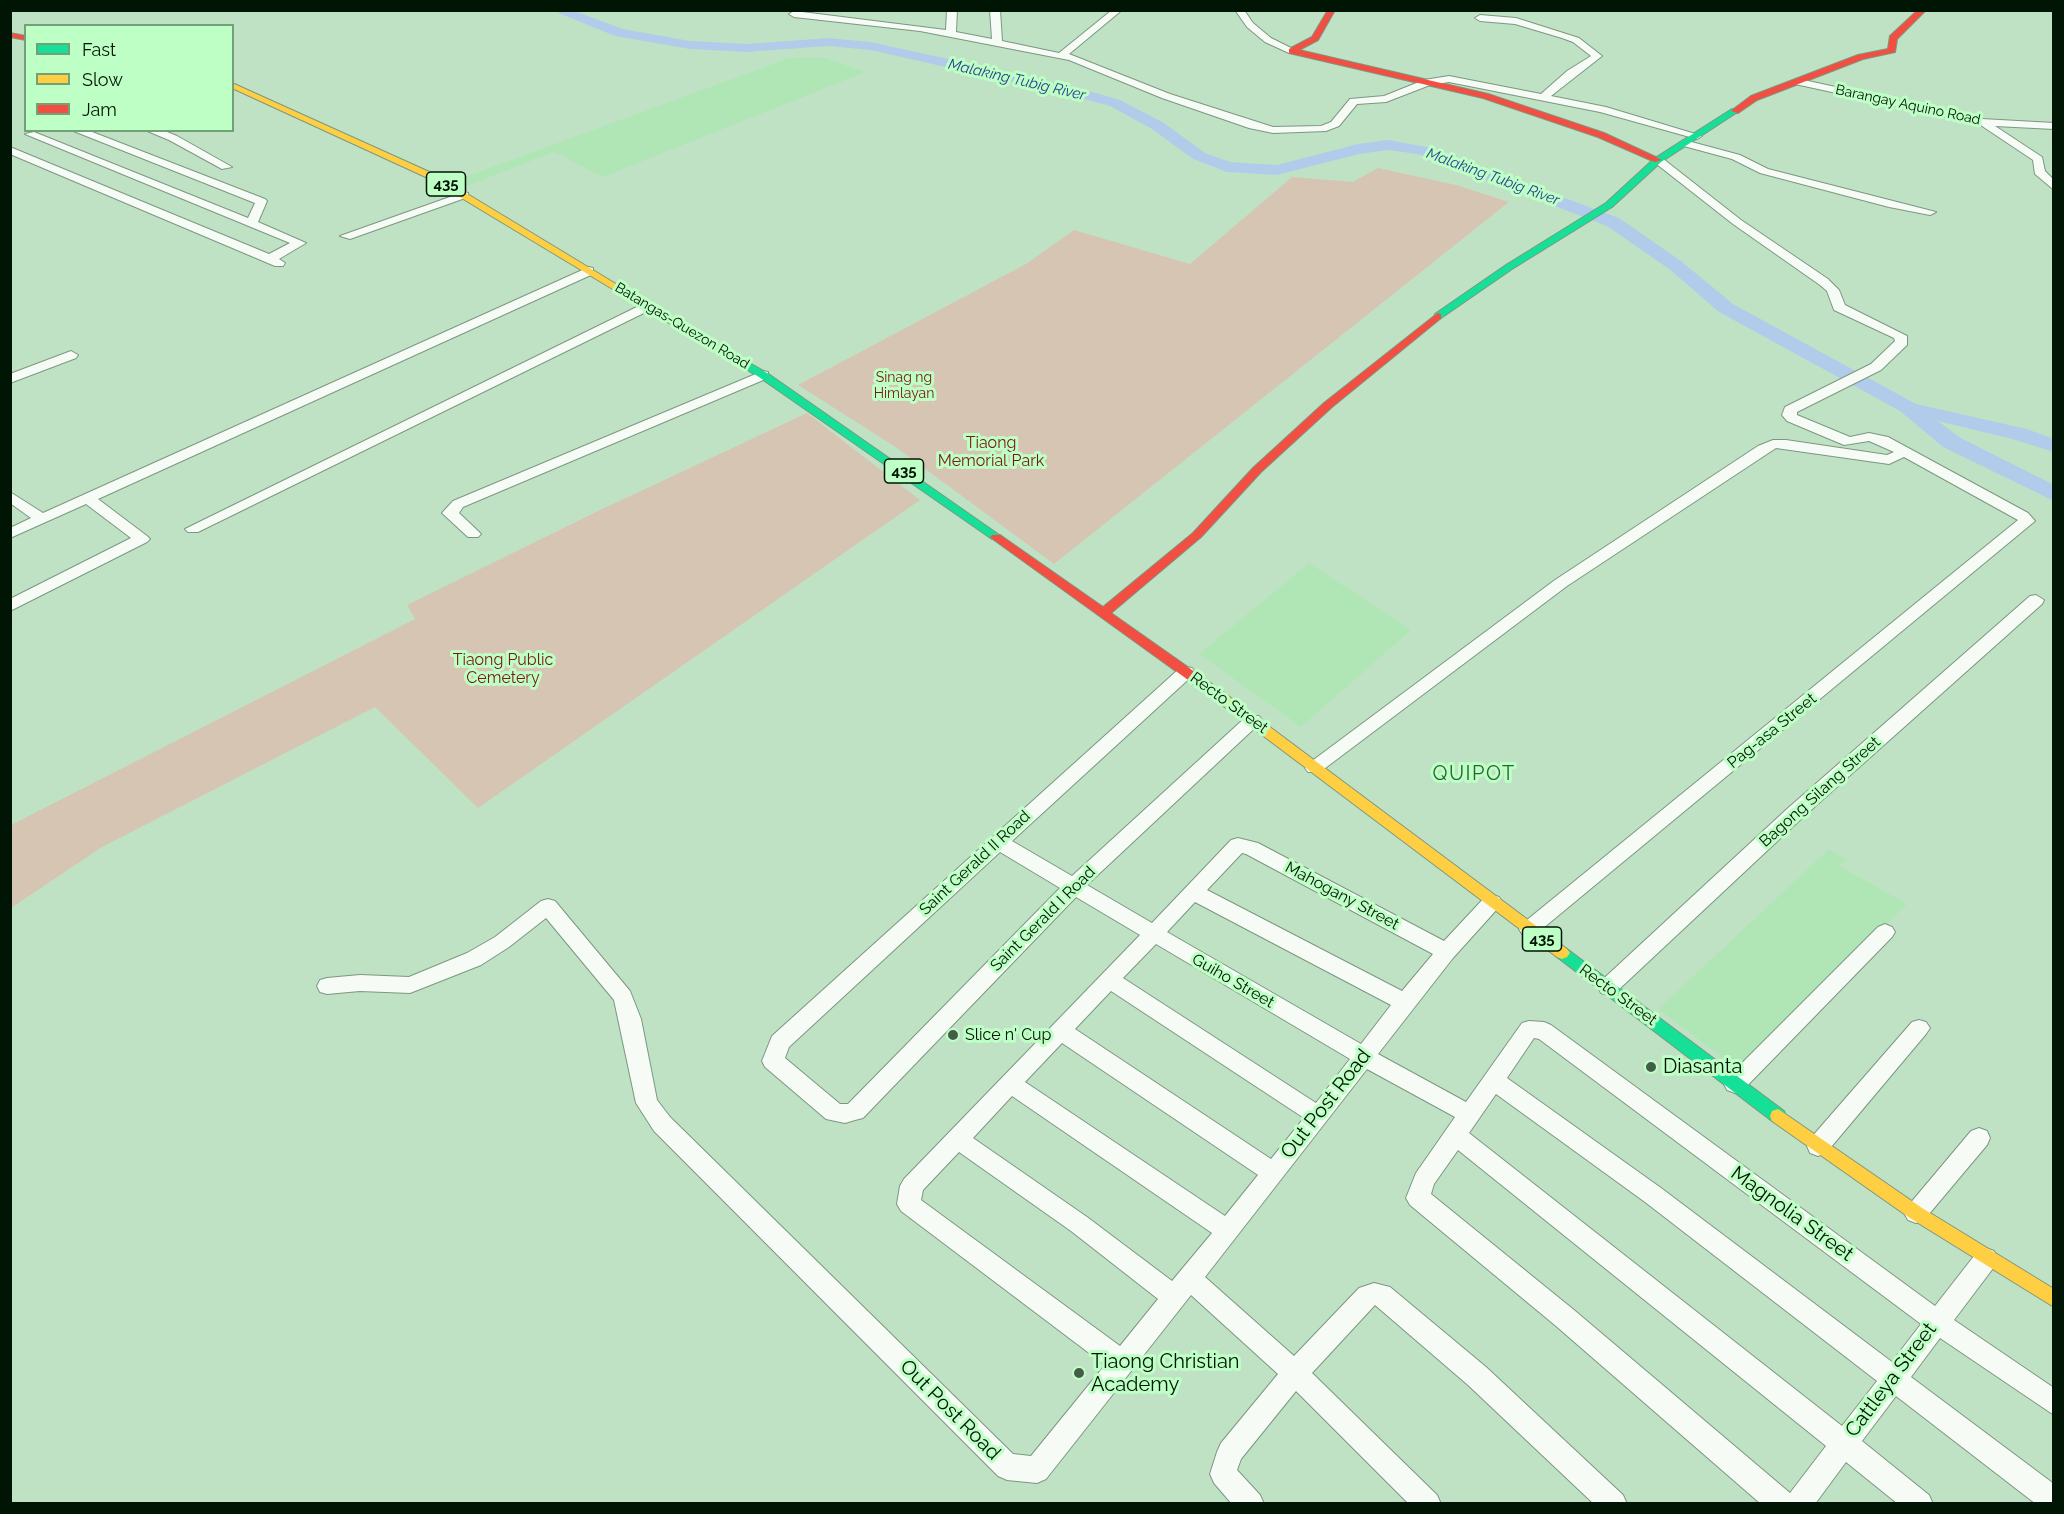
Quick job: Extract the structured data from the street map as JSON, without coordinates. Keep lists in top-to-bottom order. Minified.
{"streets":{"street":["Barangay Aquino Road","435","Batangas-Quezon Road","Recto Street","Pag-asa Street","Bagong Silang Street","Saint Gerald II Road","Mahogany Street","Saint Gerald I Road","Guiho Street","Out Post Road","Magnolia Street","Cattleya Street"]},"crossings":[["Batangas-Quezon Road","Recto Street"],["Recto Street","Pag-asa Street"],["Recto Street","Bagong Silang Street"],["Recto Street","Saint Gerald II Road"],["Recto Street","Saint Gerald I Road"],["Recto Street","Out Post Road"],["Recto Street","Cattleya Street"],["Saint Gerald II Road","Saint Gerald I Road"],["Saint Gerald II Road","Guiho Street"],["Mahogany Street","Out Post Road"],["Saint Gerald I Road","Guiho Street"],["Guiho Street","Out Post Road"],["Magnolia Street","Cattleya Street"]],"districts":["QUIPOT"],"water":["Malaking Tubig River"],"parks":["Sinag ng Himlayan","Tiaong Memorial Park","Tiaong Public Cemetery"],"places":["Slice n' Cup","Diasanta","Tiaong Christian Academy"],"legend":["Fast","Slow","Jam"]}
